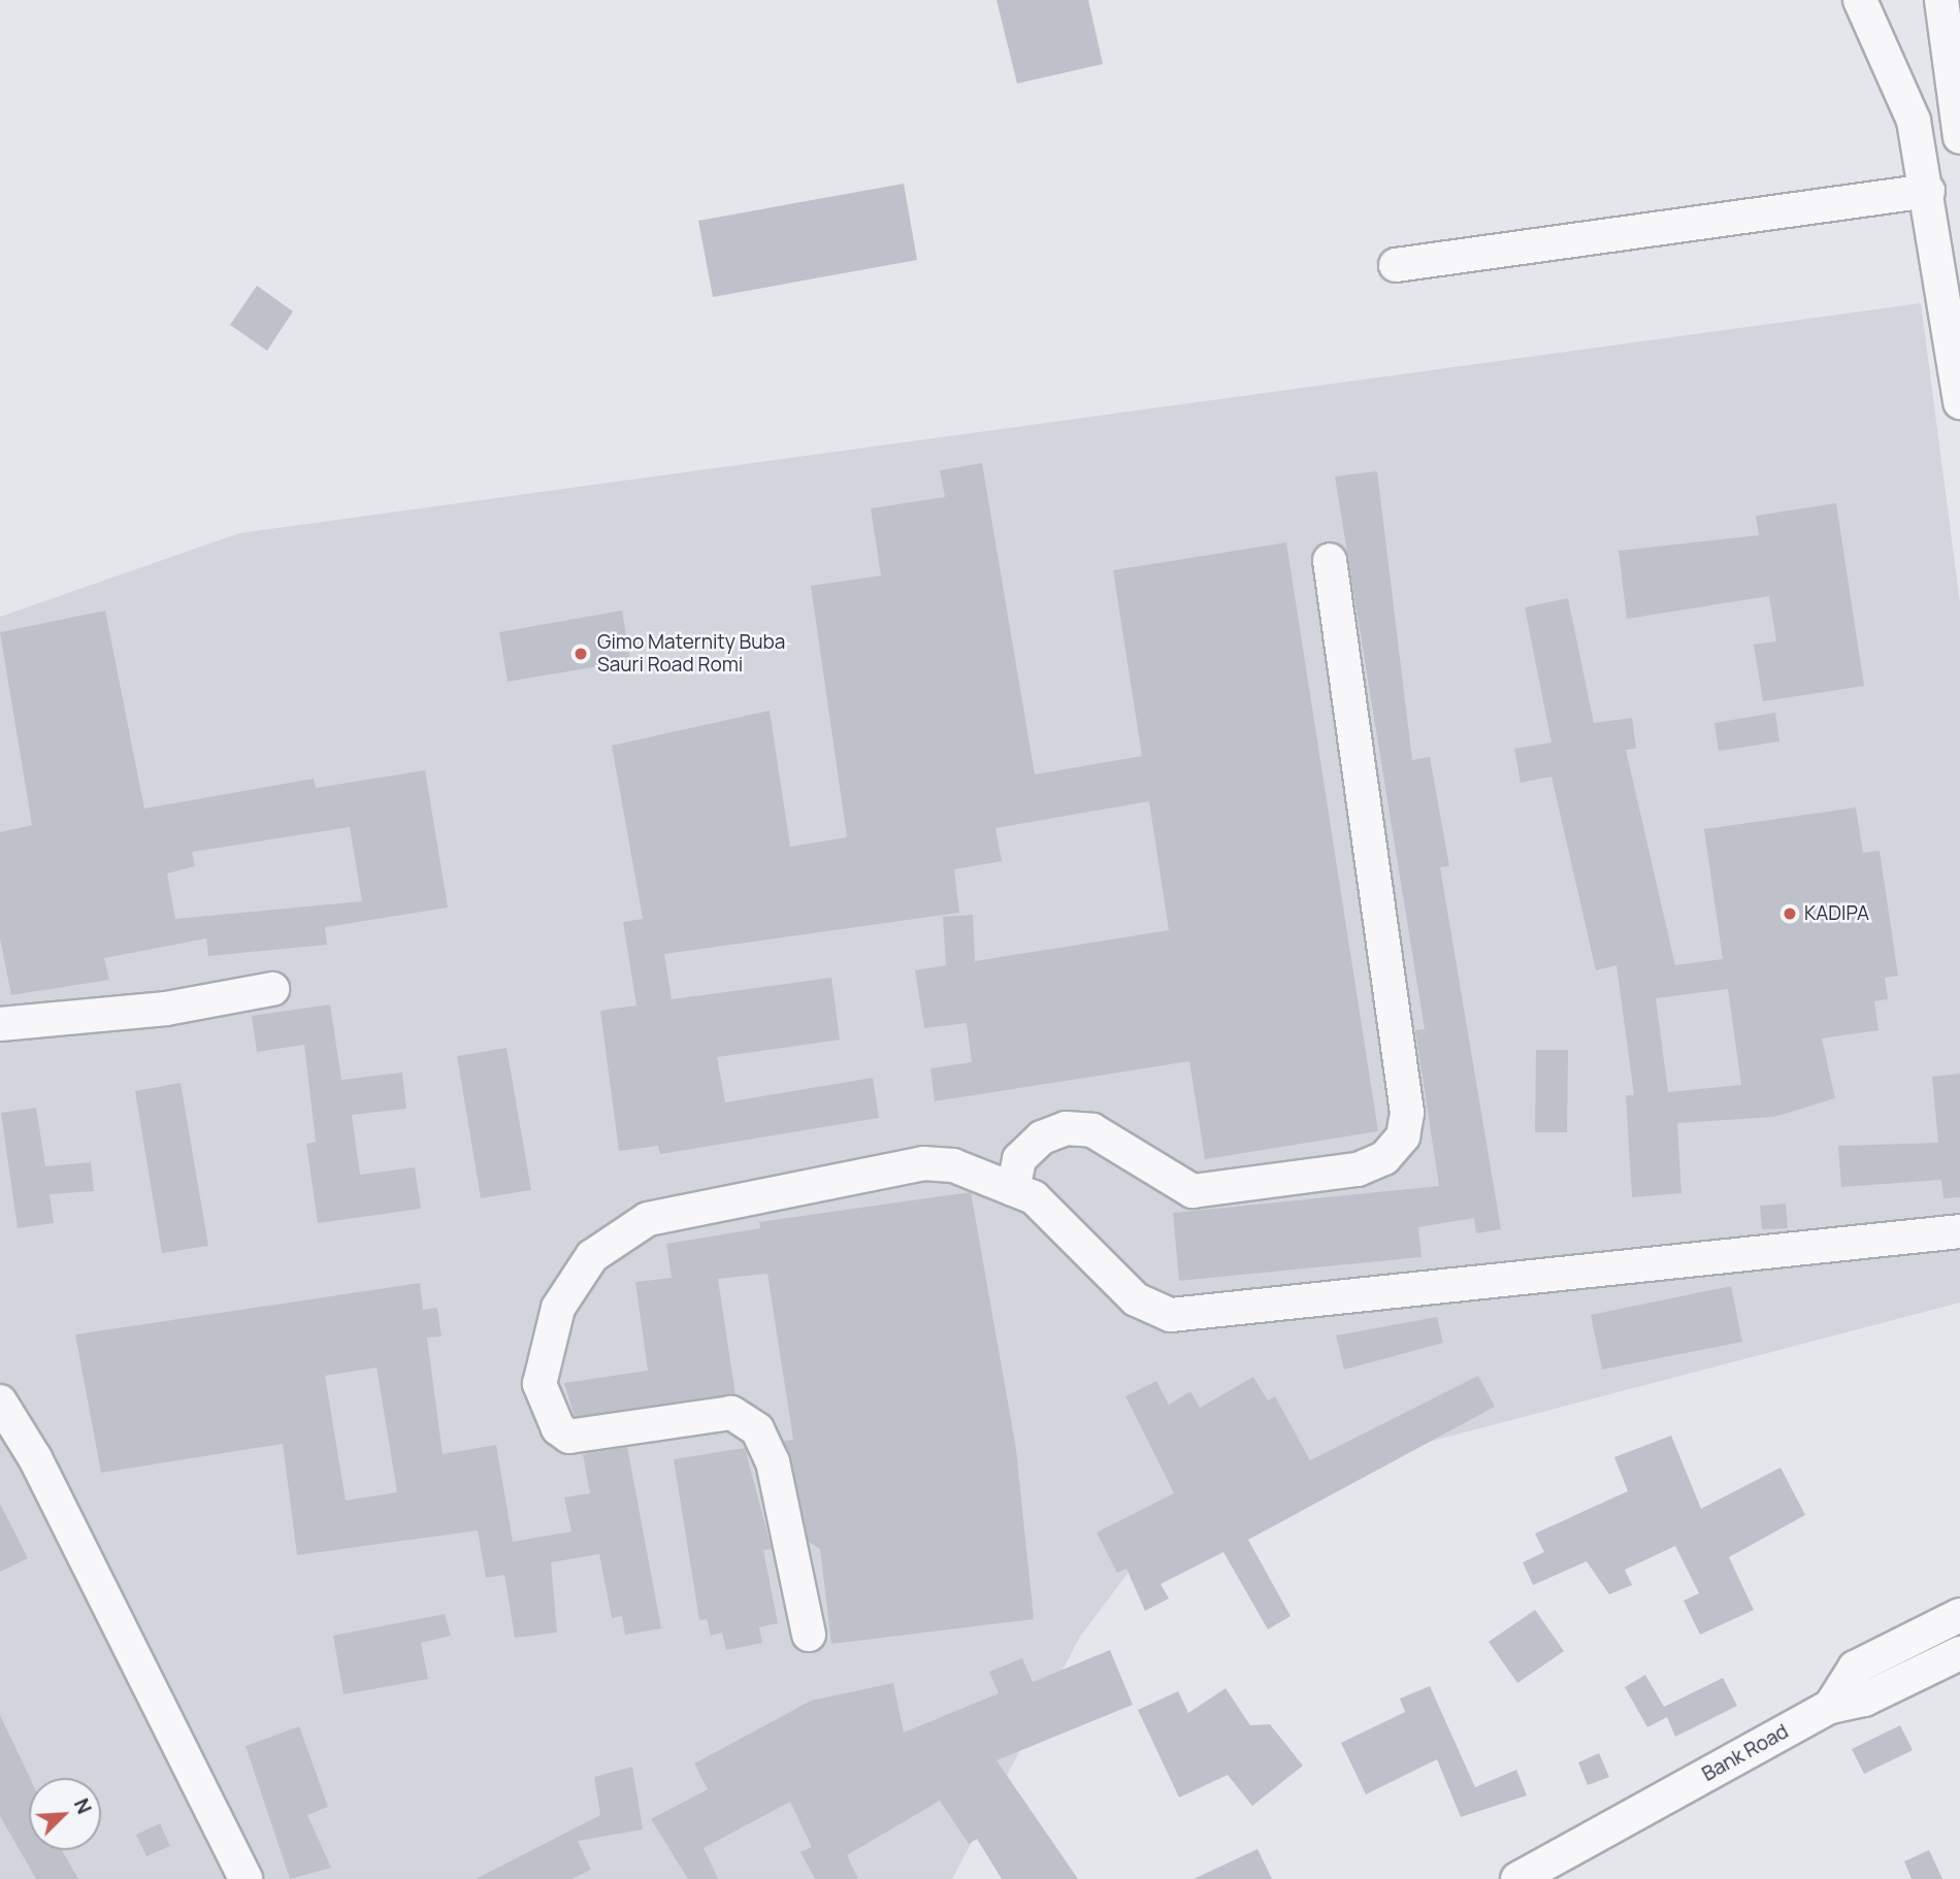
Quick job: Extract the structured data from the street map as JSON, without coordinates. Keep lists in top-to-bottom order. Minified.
{"streets":{"street":["Bank Road"]},"places":["Gimo Maternity Buba Sauri Road Romi","KADIPA"],"north":"top right"}
